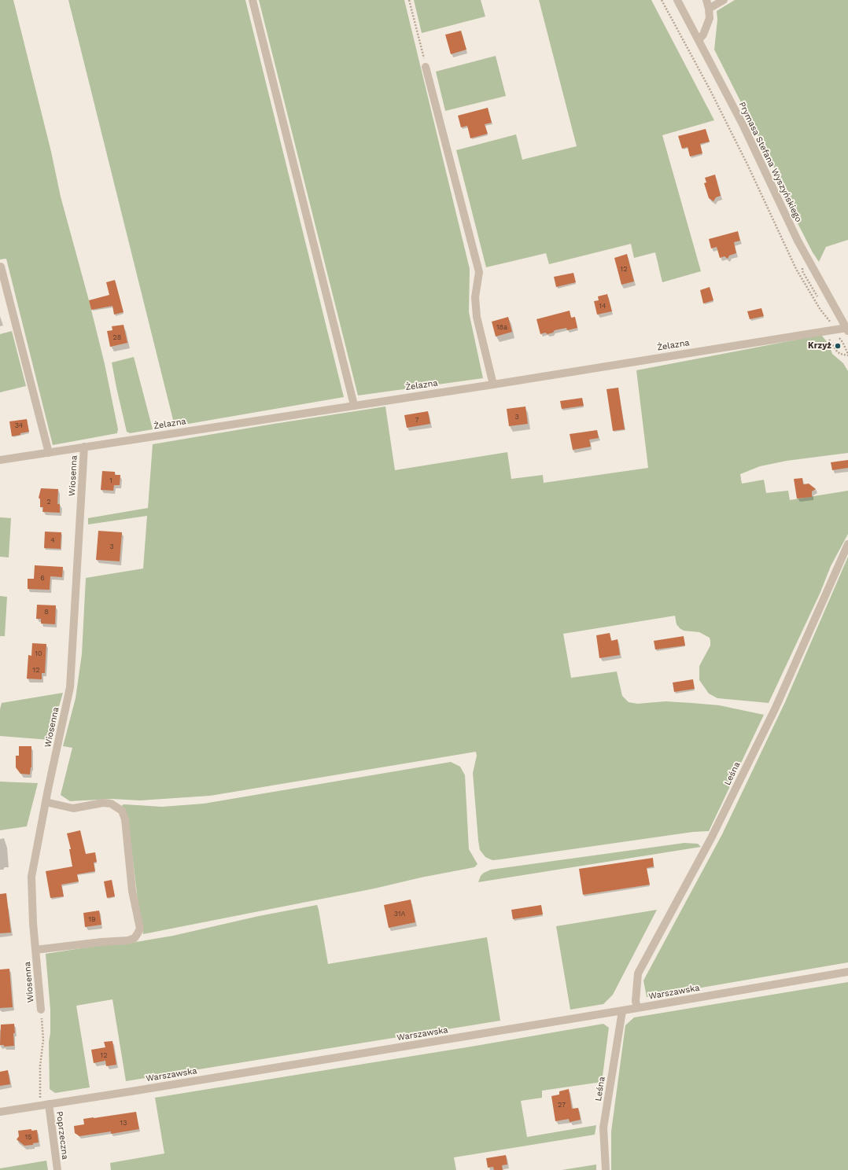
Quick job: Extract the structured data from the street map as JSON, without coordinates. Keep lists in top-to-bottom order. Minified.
{"streets":{"street":["Prymasa Stefana Wyszyńskiego","Żelazna","Wiosenna","Leśna","Warszawska","Poprzeczna"]},"crossings":[["Prymasa Stefana Wyszyńskiego","Żelazna"],["Żelazna","Wiosenna"],["Leśna","Warszawska"],["Warszawska","Poprzeczna"]],"places":["Krzyż"],"house_numbers":["12","14","18a","28","3","7","34","1","2","4","3","6","8","10","12","31A","19","12","27","13","15"]}
